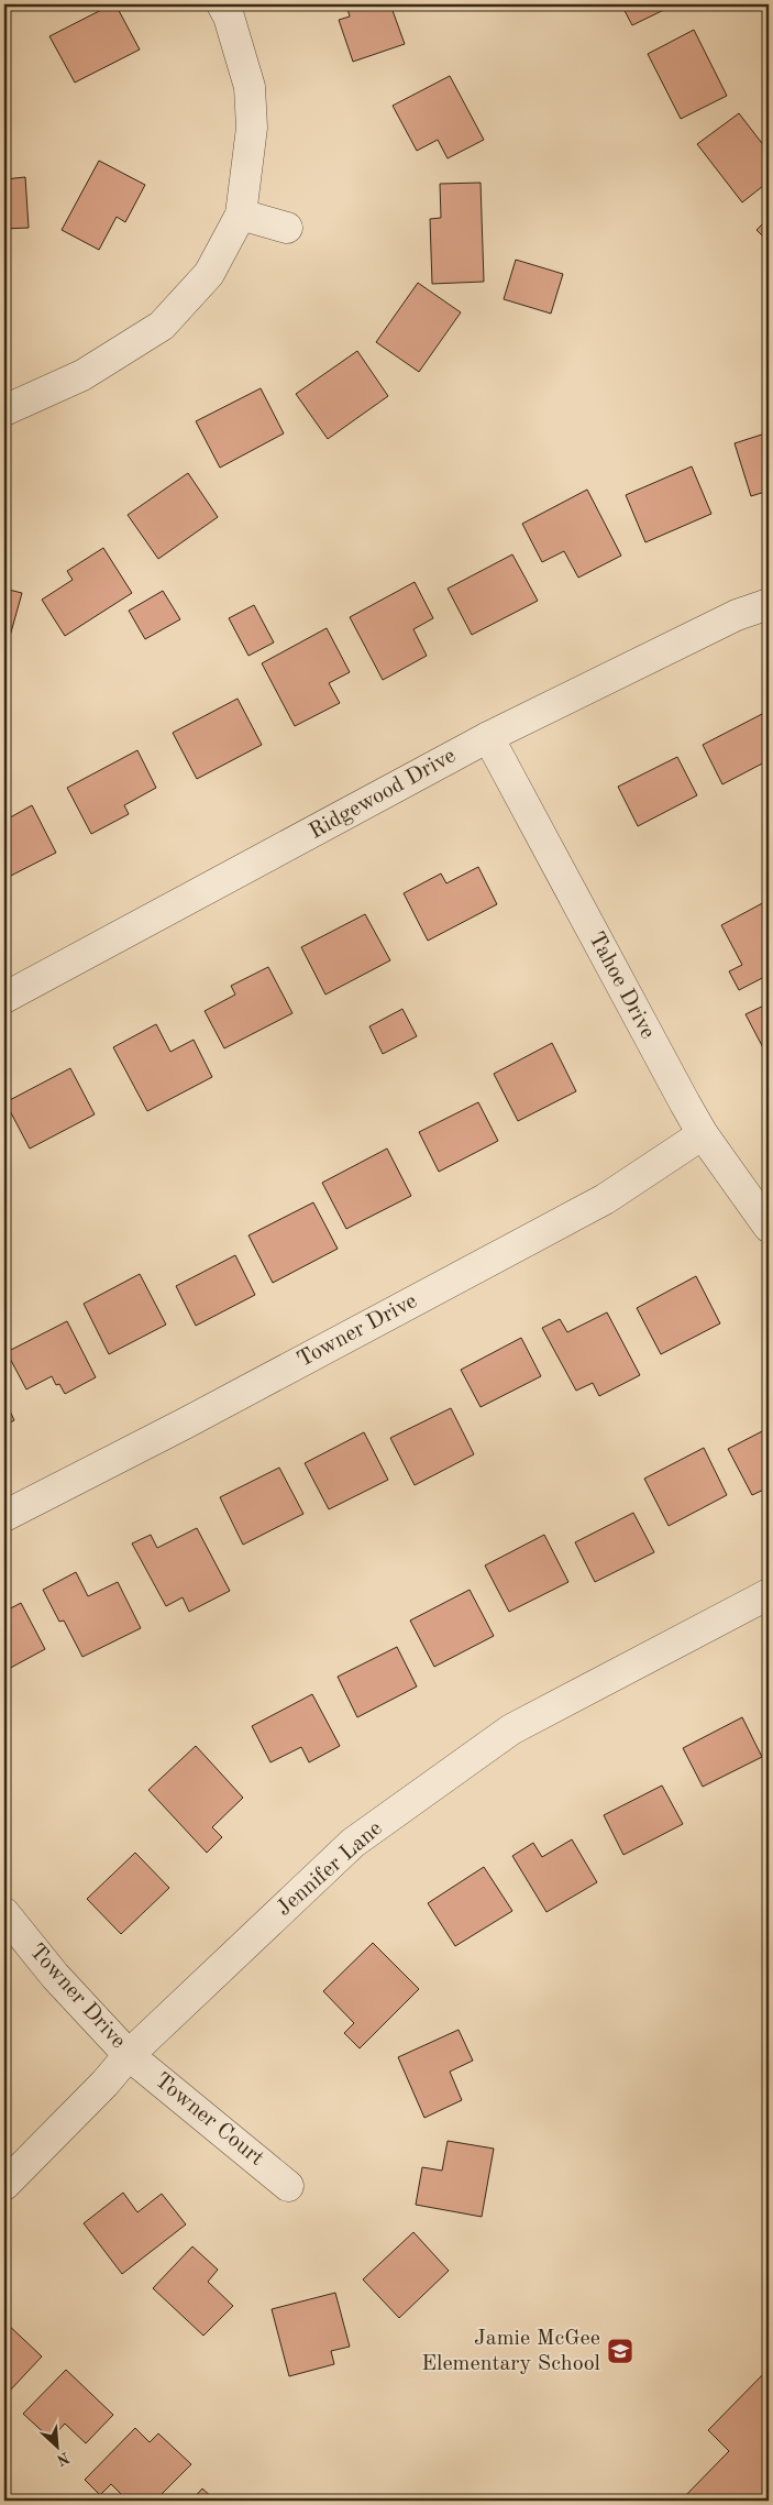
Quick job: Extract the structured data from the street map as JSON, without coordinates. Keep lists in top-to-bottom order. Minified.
{"streets":{"street":["Ridgewood Drive","Tahoe Drive","Towner Drive","Jennifer Lane","Towner Court"]},"crossings":[["Ridgewood Drive","Tahoe Drive"],["Tahoe Drive","Towner Drive"],["Towner Drive","Jennifer Lane"],["Towner Drive","Towner Court"],["Jennifer Lane","Towner Court"]],"places":{"school or university":["Jamie McGee Elementary School"]},"north":"bottom right"}
